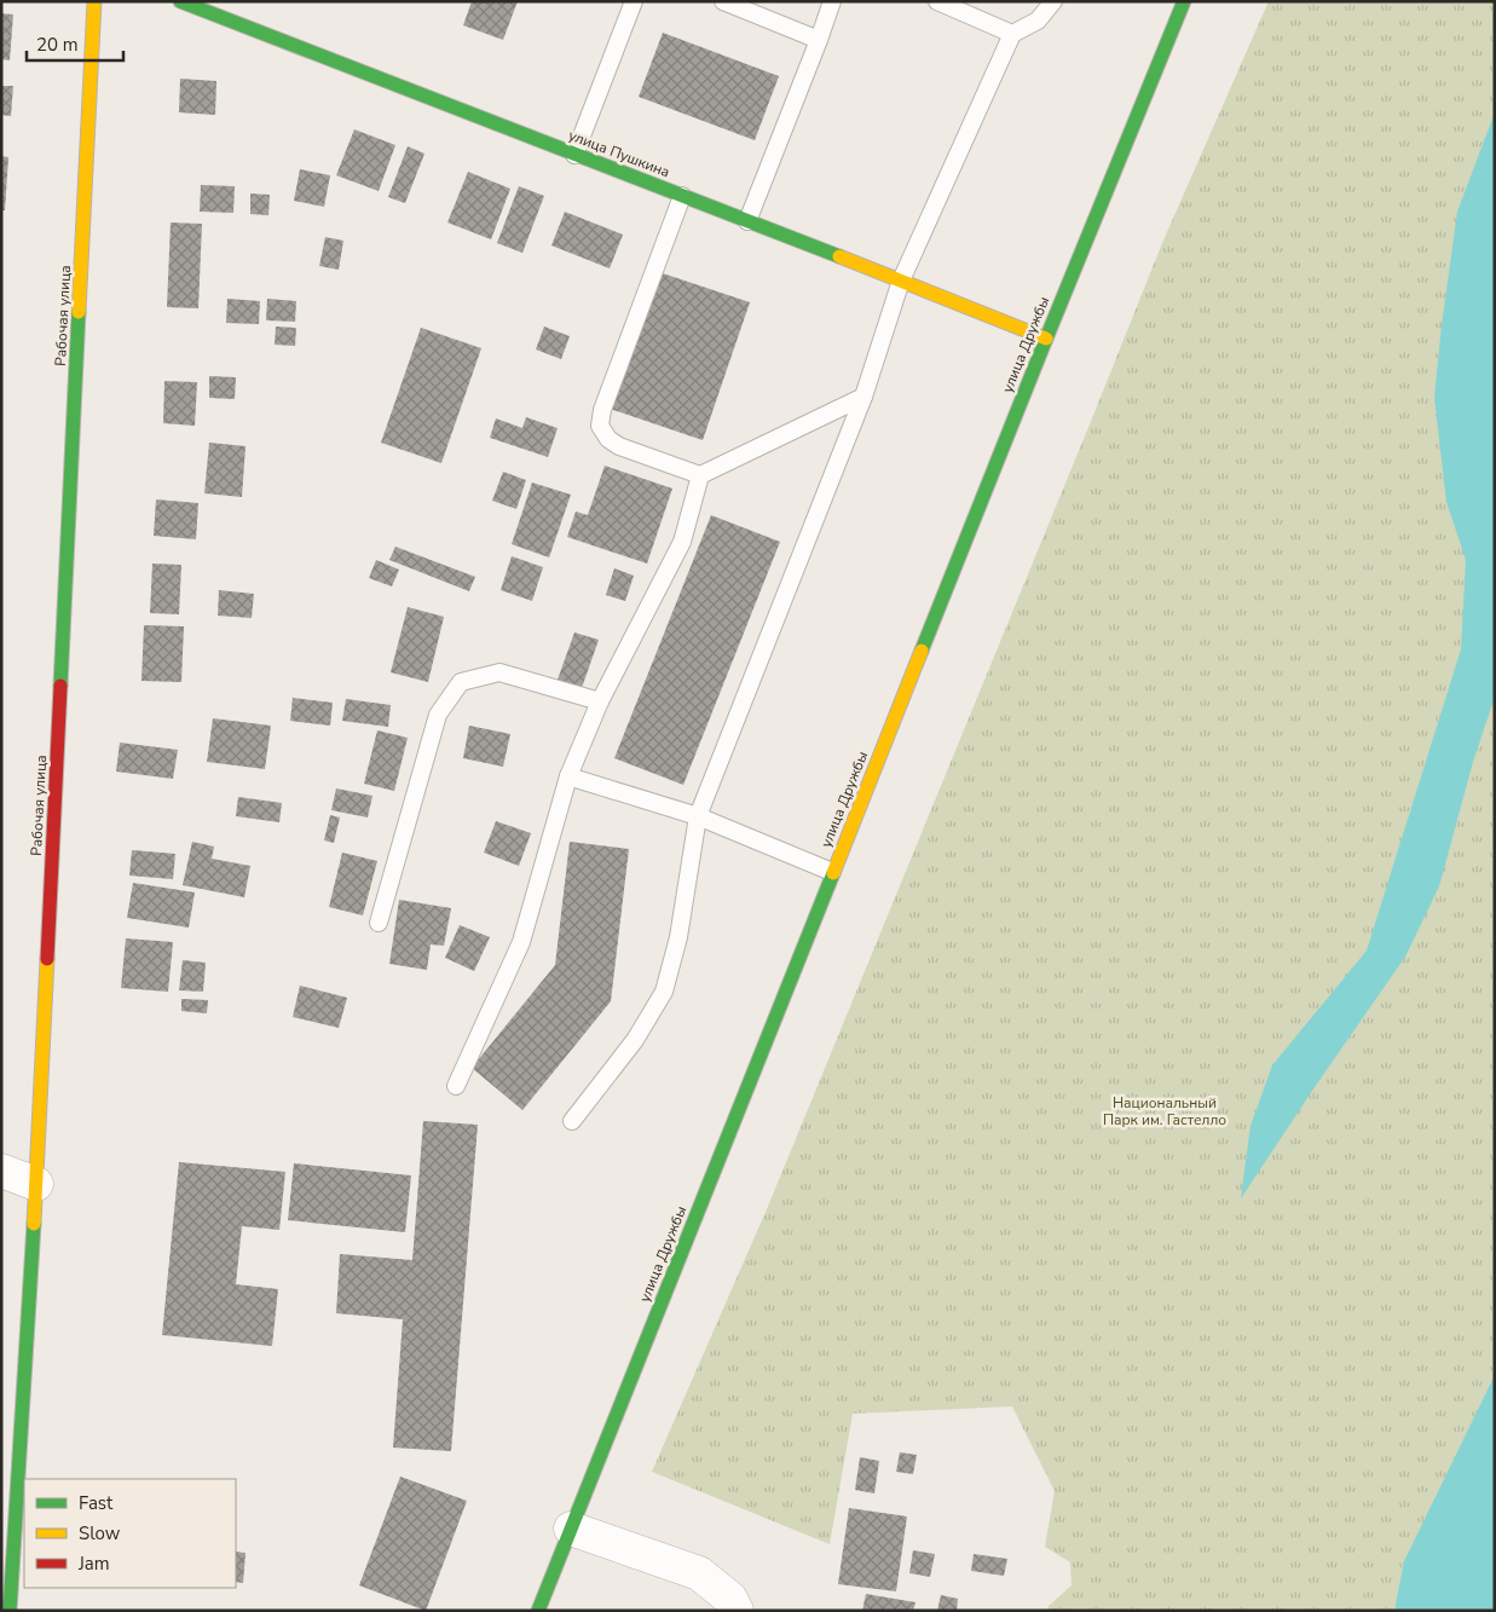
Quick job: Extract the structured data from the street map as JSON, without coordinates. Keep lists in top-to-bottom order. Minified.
{"streets":{"main road":["улица Пушкина","Рабочая улица","улица Дружбы"]},"crossings":[["улица Пушкина","улица Дружбы"]],"parks":["Национальный Парк им. Гастелло"],"legend":["Fast","Slow","Jam"],"scale_bar":"20 m"}
